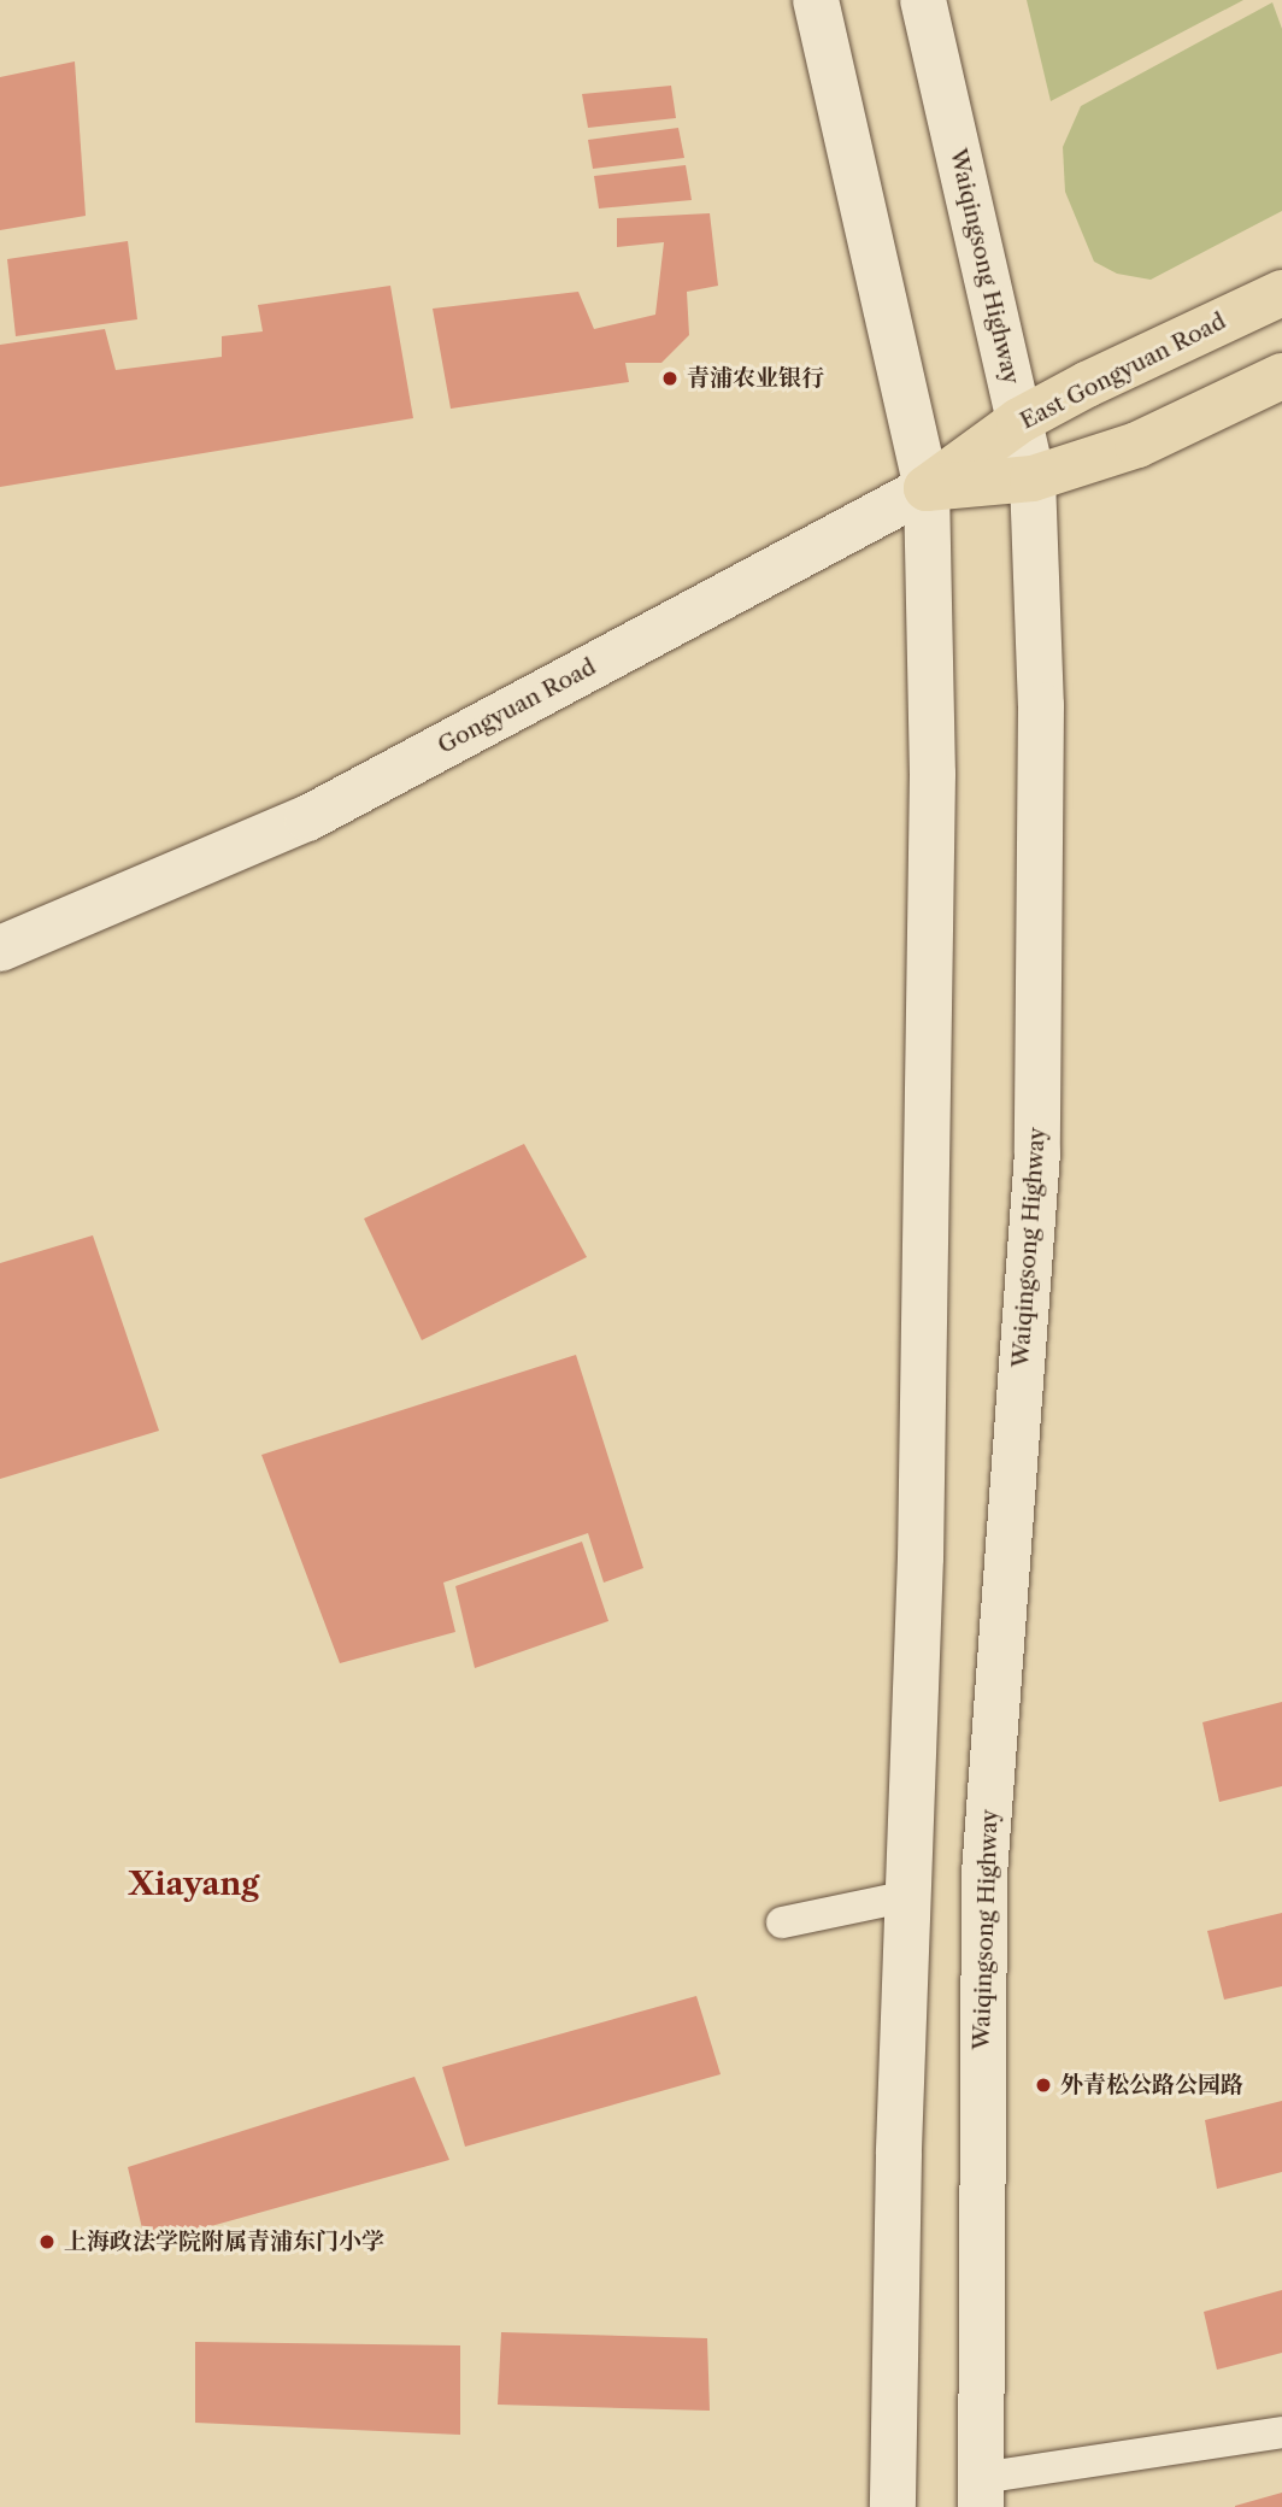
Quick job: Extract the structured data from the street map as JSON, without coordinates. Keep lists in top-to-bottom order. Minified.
{"streets":{"main road":["Waiqingsong Highway","East Gongyuan Road","Gongyuan Road"]},"crossings":[["Waiqingsong Highway","East Gongyuan Road"],["Waiqingsong Highway","Gongyuan Road"],["East Gongyuan Road","Gongyuan Road"]],"districts":["Xiayang"],"places":["青浦农业银行","外青松公路公园路","上海政法学院附属青浦东门小学"]}
